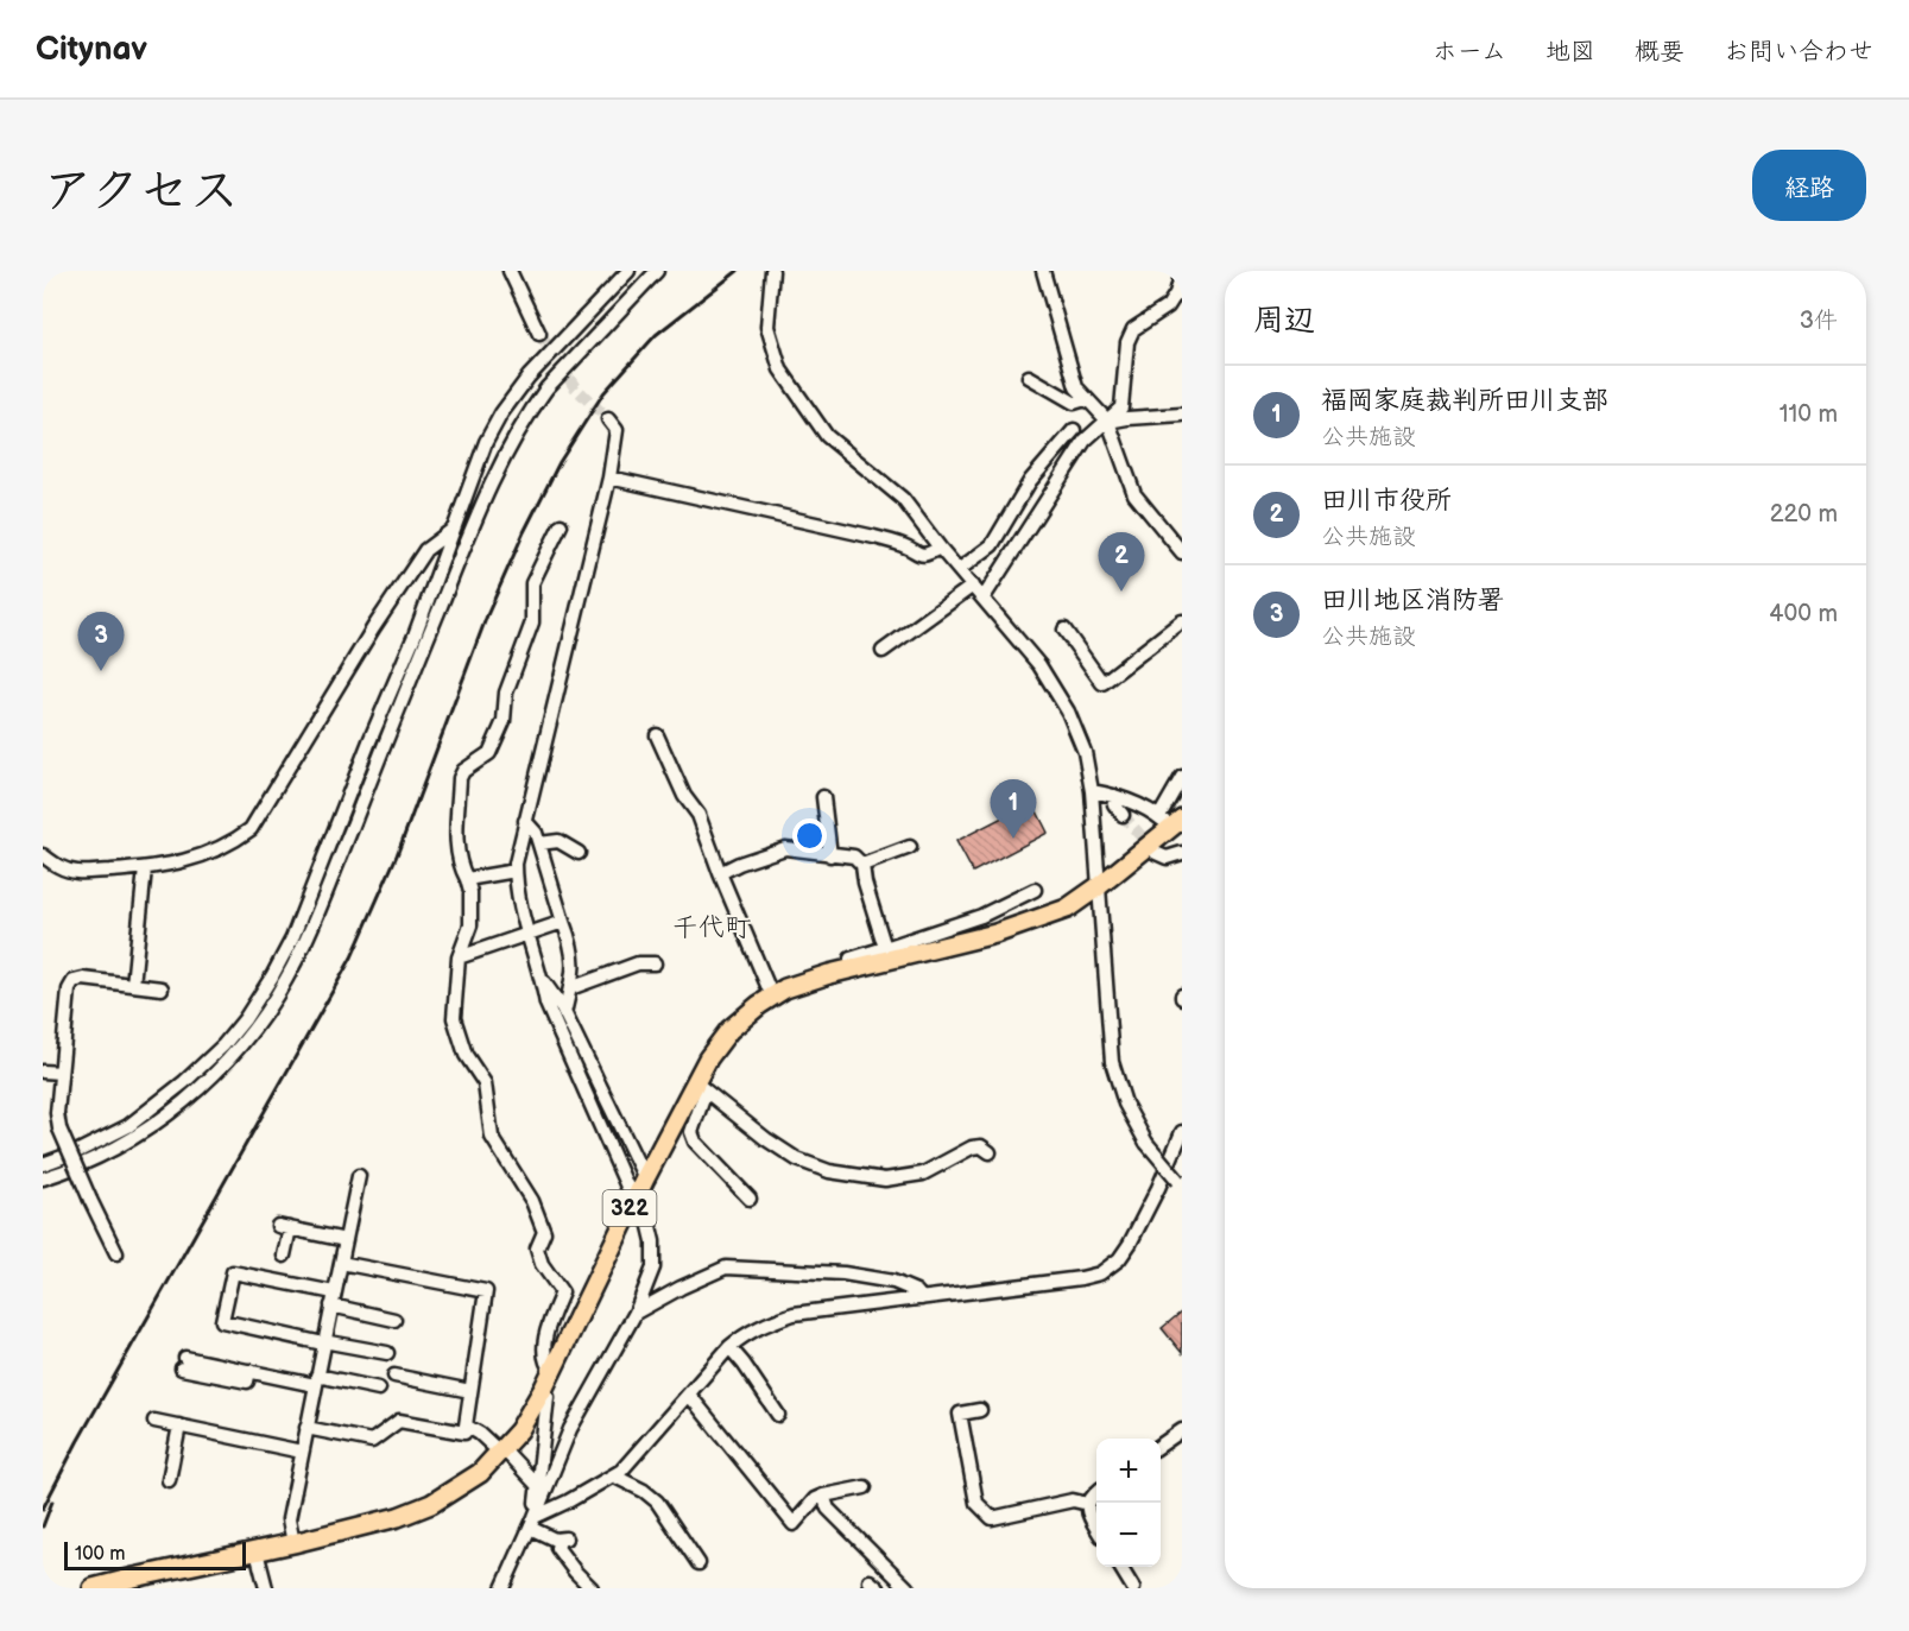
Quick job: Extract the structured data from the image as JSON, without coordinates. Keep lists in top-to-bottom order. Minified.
{"streets":{"highway":["322"]},"districts":["千代町"],"scale_bar":"100 m","page":{"header":"Citynav","nav":["ホーム","地図","概要","お問い合わせ"],"title":"アクセス","buttons":"経路","heading":["周辺","3件"],"list":[{"mark":"1","name":"福岡家庭裁判所田川支部","note":"公共施設","value":"110 m"},{"mark":"2","name":"田川市役所","note":"公共施設","value":"220 m"},{"mark":"3","name":"田川地区消防署","note":"公共施設","value":"400 m"}],"pins":["2","3","1"],"map_buttons":["+","−"],"scale":"100 m"}}
